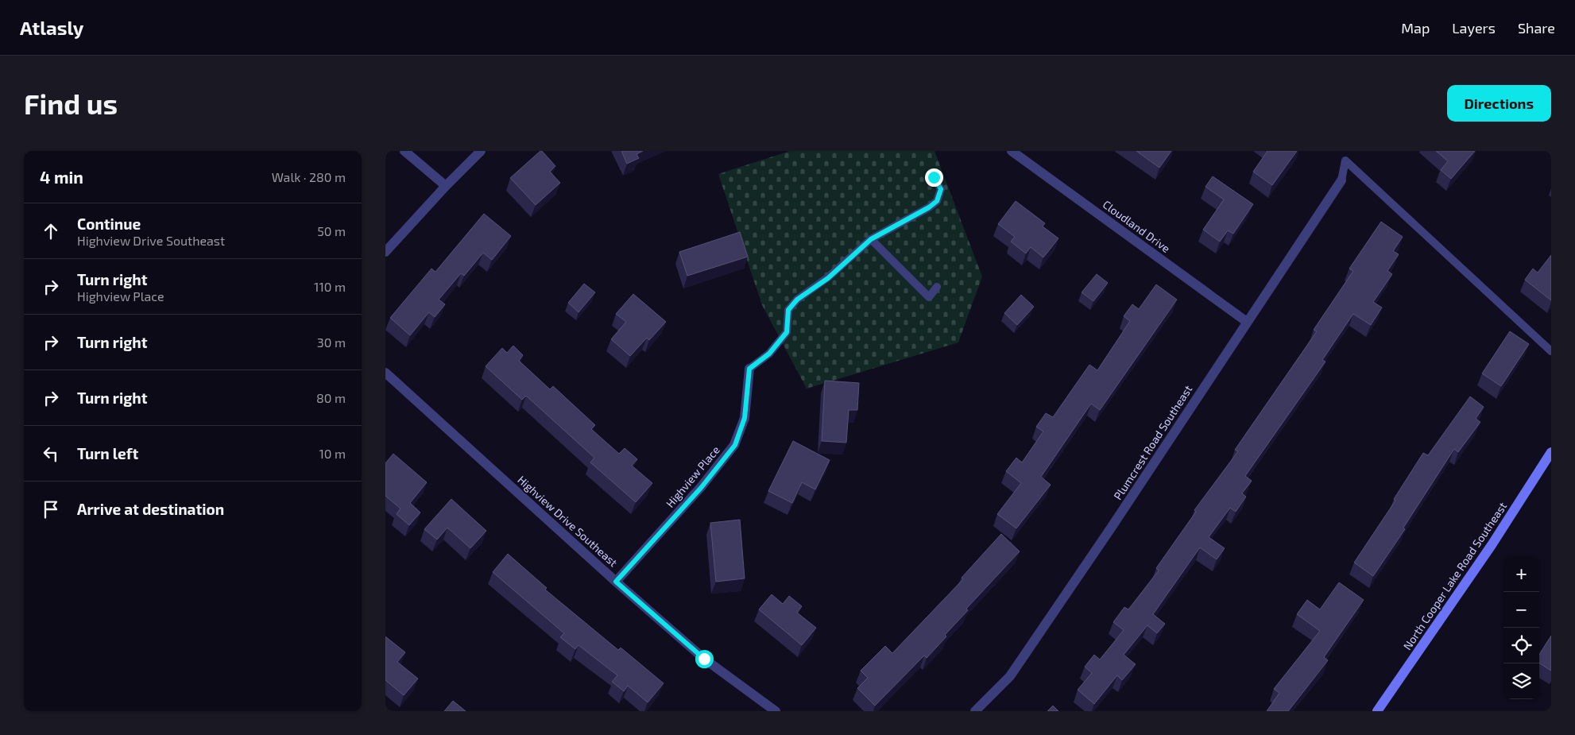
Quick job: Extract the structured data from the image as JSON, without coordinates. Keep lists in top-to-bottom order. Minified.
{"streets":{"street":["Cloudland Drive","Plumcrest Road Southeast","Highview Place","Highview Drive Southeast","North Cooper Lake Road Southeast"]},"crossings":[["Cloudland Drive","Plumcrest Road Southeast"],["Highview Place","Highview Drive Southeast"]],"page":{"header":"Atlasly","nav":["Map","Layers","Share"],"buttons":"Directions","title":"Find us","heading":["4 min","Walk · 280 m"],"list":[["Continue","Highview Drive Southeast","50 m"],["Turn right","Highview Place","110 m"],["Turn right","30 m"],["Turn right","80 m"],["Turn left","10 m"],"Arrive at destination"],"map_buttons":["+","−"]}}
